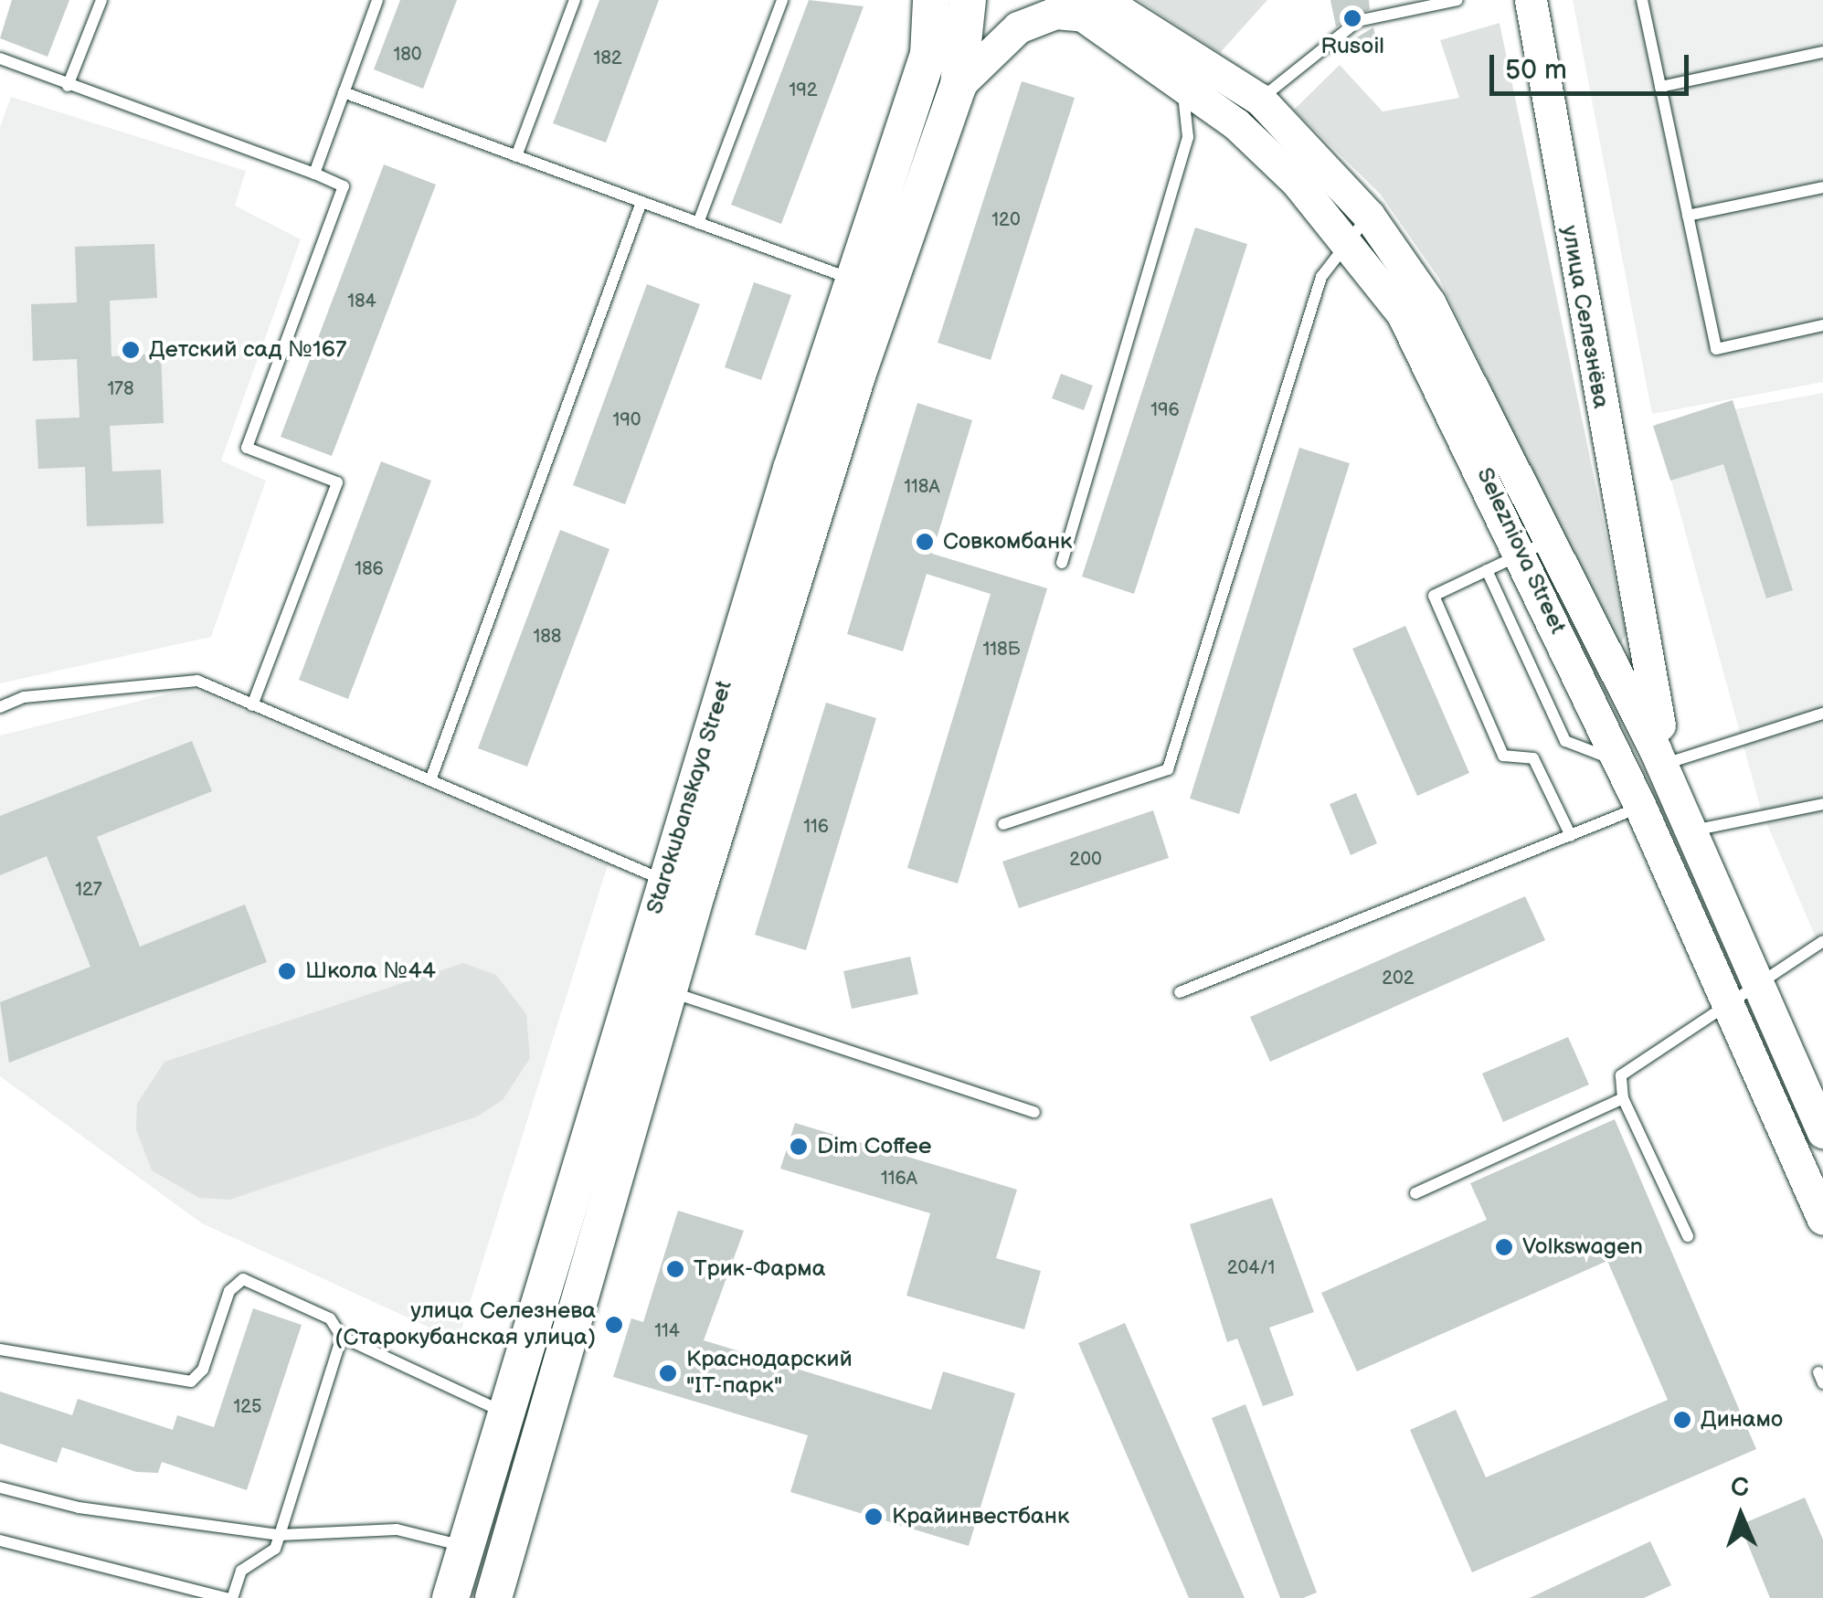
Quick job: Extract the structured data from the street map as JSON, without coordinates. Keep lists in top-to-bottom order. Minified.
{"streets":{"main road":["улица Селезнёва","Selezniova Street","Starokubanskaya Street"]},"crossings":[["улица Селезнёва","Selezniova Street"]],"places":["Rusoil","Детский сад №167","Совкомбанк","Школа №44","Dim Coffee","Volkswagen","Трик-Фарма","улица Селезнева (Старокубанская улица)","Краснодарский \"IT-парк\"","Динамо","Крайинвестбанк"],"house_numbers":["180","182","192","120","184","178","196","190","118А","186","188","118Б","116","200","127","202","116А","204/1","114","125"],"scale_bar":"50 m","north":"top"}
